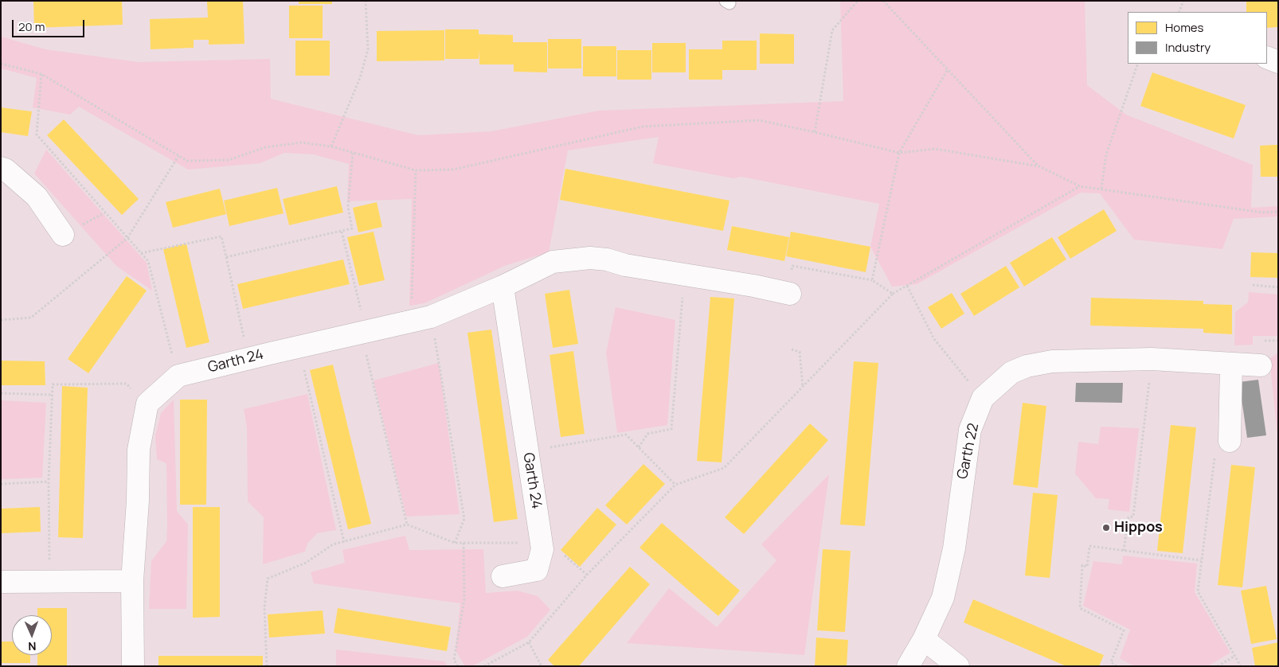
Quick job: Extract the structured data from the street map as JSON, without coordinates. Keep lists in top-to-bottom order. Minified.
{"streets":{"street":["Garth 24","Garth 22"]},"places":["Hippos"],"legend":["Homes","Industry"],"scale_bar":"20 m","north":"bottom"}
